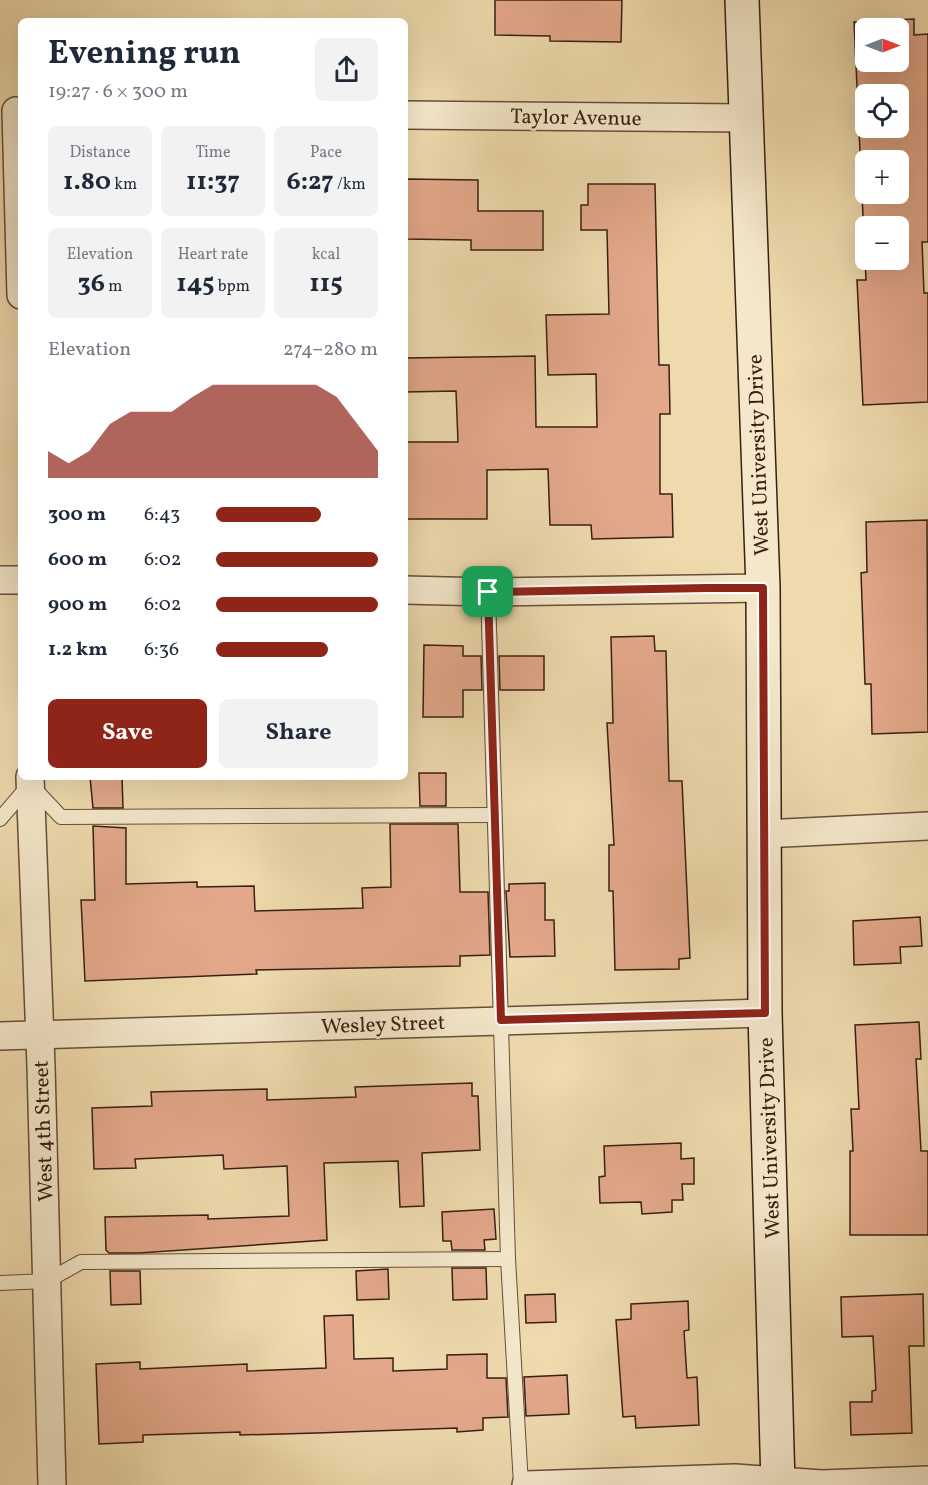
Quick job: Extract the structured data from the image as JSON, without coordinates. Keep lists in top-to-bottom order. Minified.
{"streets":{"main road":["West University Drive"],"street":["Taylor Avenue","Wesley Street","West 4th Street"]},"crossings":[["Taylor Avenue","West University Drive"],["West University Drive","Wesley Street"],["Wesley Street","West 4th Street"]],"north":"right","page":{"map_buttons":["+","−"],"heading":["Evening run","19:27 · 6 × 300 m"],"stats":[["Distance","1.80 km"],["Time","11:37"],["Pace","6:27 /km"],["Elevation","36 m"],["Heart rate","145 bpm"],["kcal","115"]],"chart":["Elevation","274–280 m"],"list":[{"name":"300 m","note":"6:43"},{"name":"600 m","note":"6:02"},{"name":"900 m","note":"6:02"},{"name":"1.2 km","note":"6:36"}],"buttons":["Save","Share"]}}
